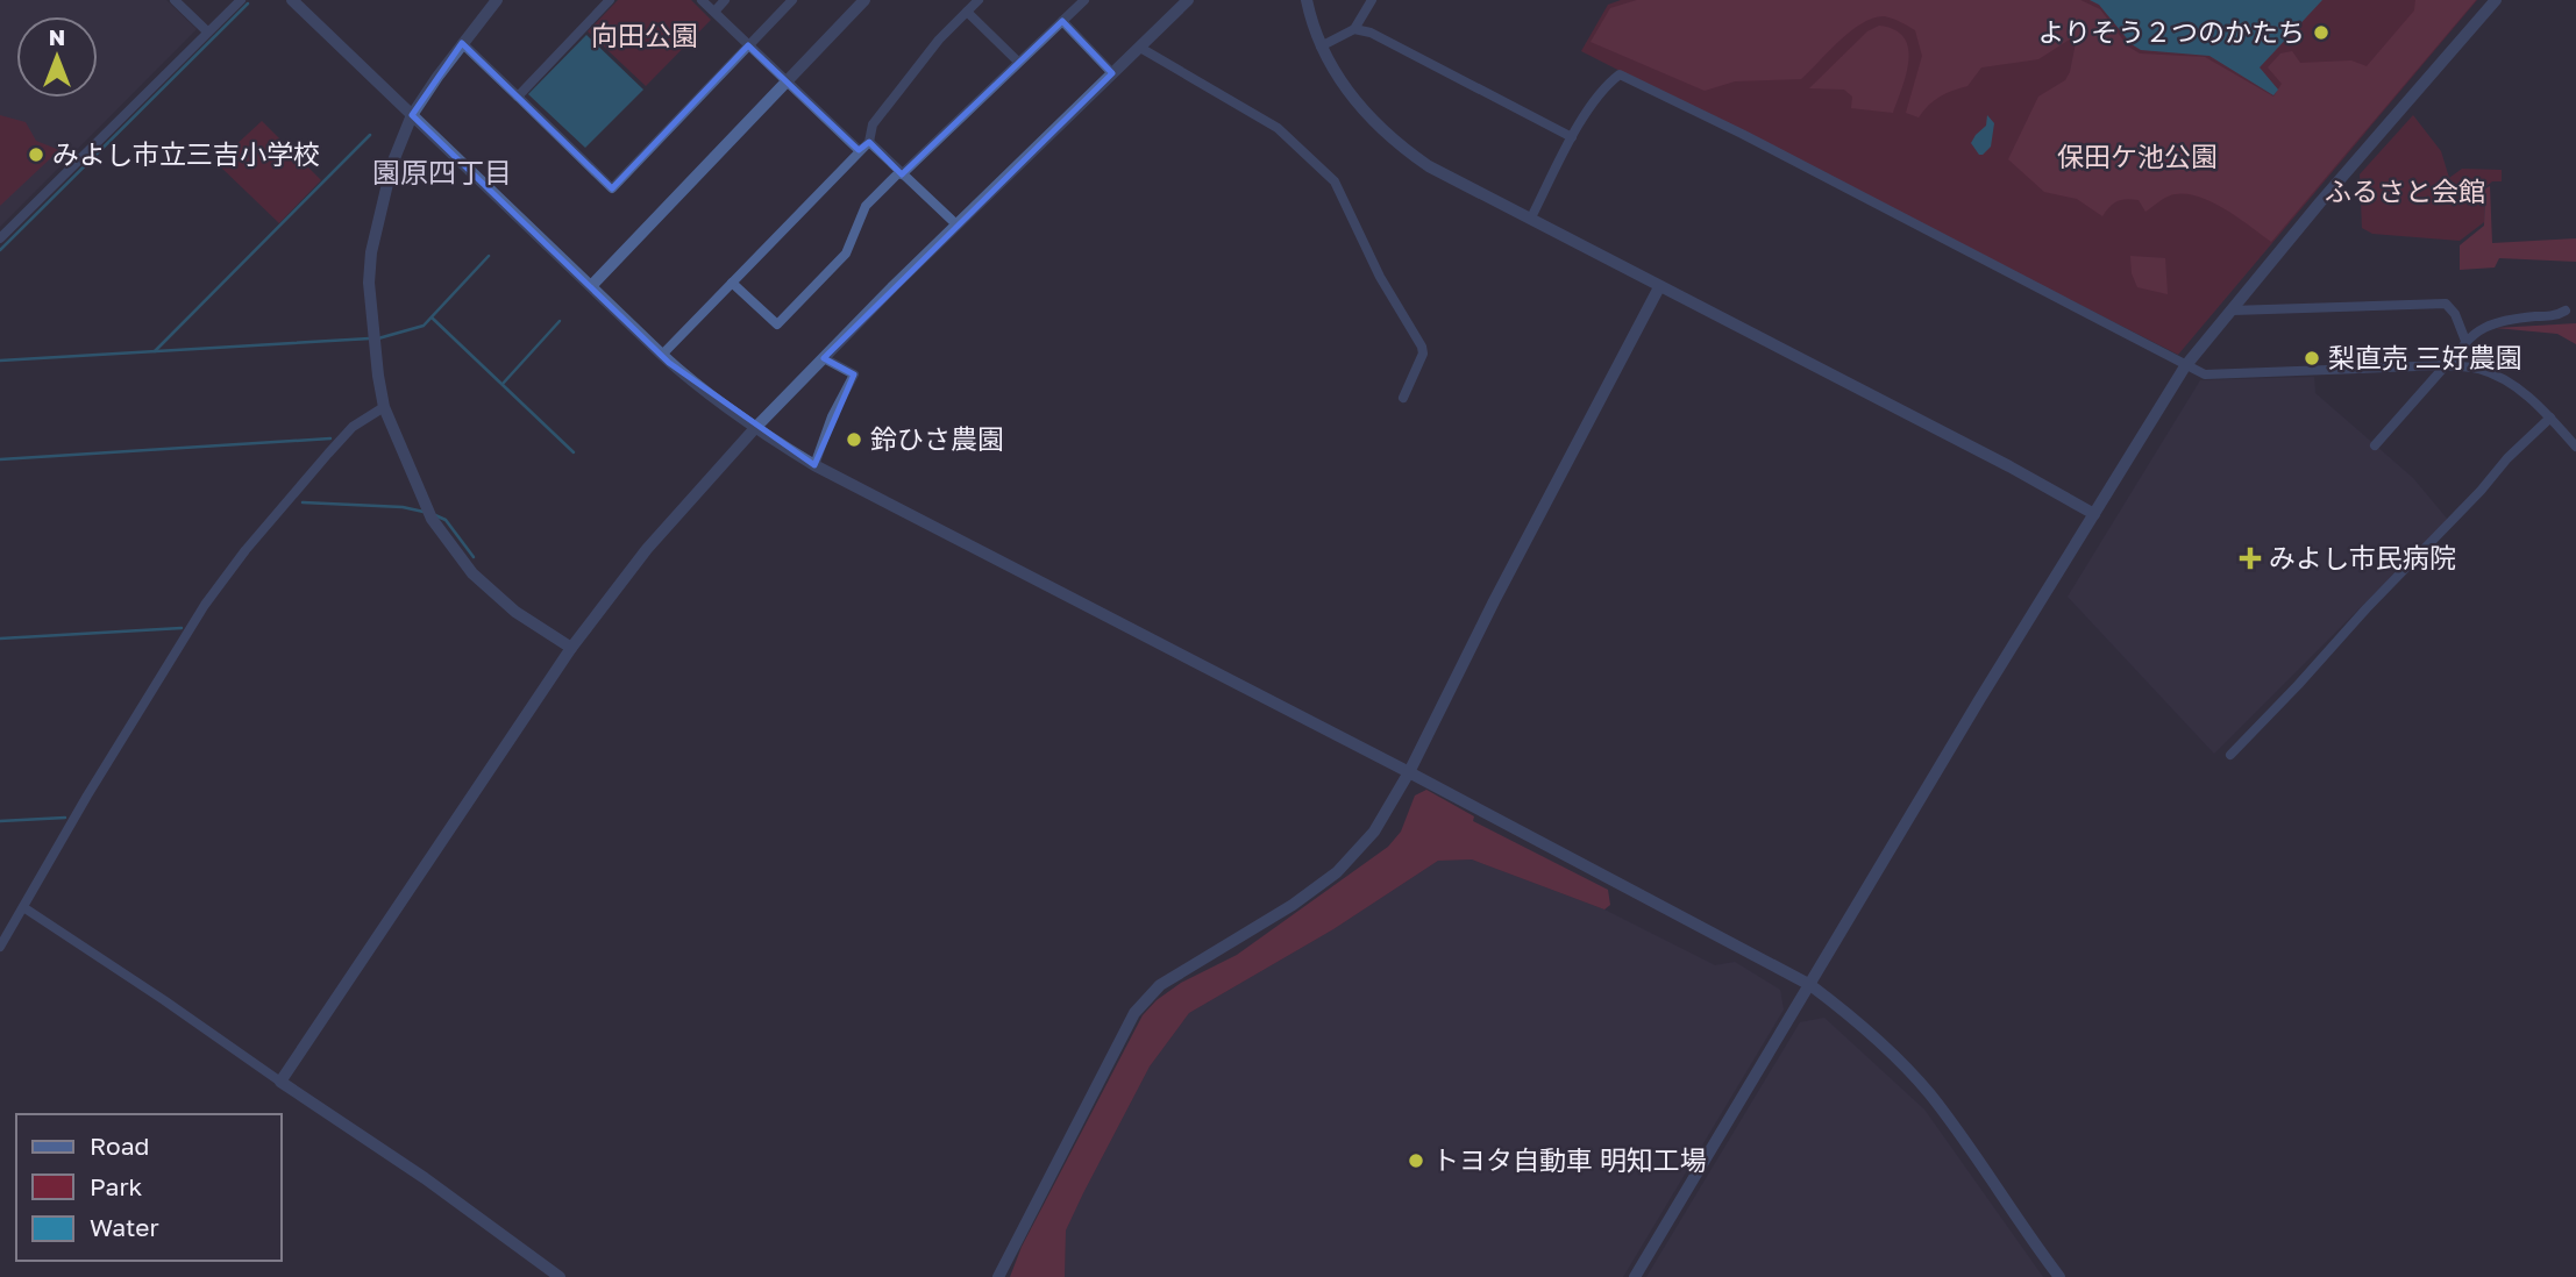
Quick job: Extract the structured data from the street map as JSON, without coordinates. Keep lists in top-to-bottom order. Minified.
{"districts":["園原四丁目"],"parks":["向田公園","保田ケ池公園","ふるさと会館"],"places":{"other":["よりそう２つのかたち","みよし市立三吉小学校","梨直売 三好農園","鈴ひさ農園","トヨタ自動車 明知工場"],"health":["みよし市民病院"]},"legend":["Road","Park","Water"],"north":"top"}
